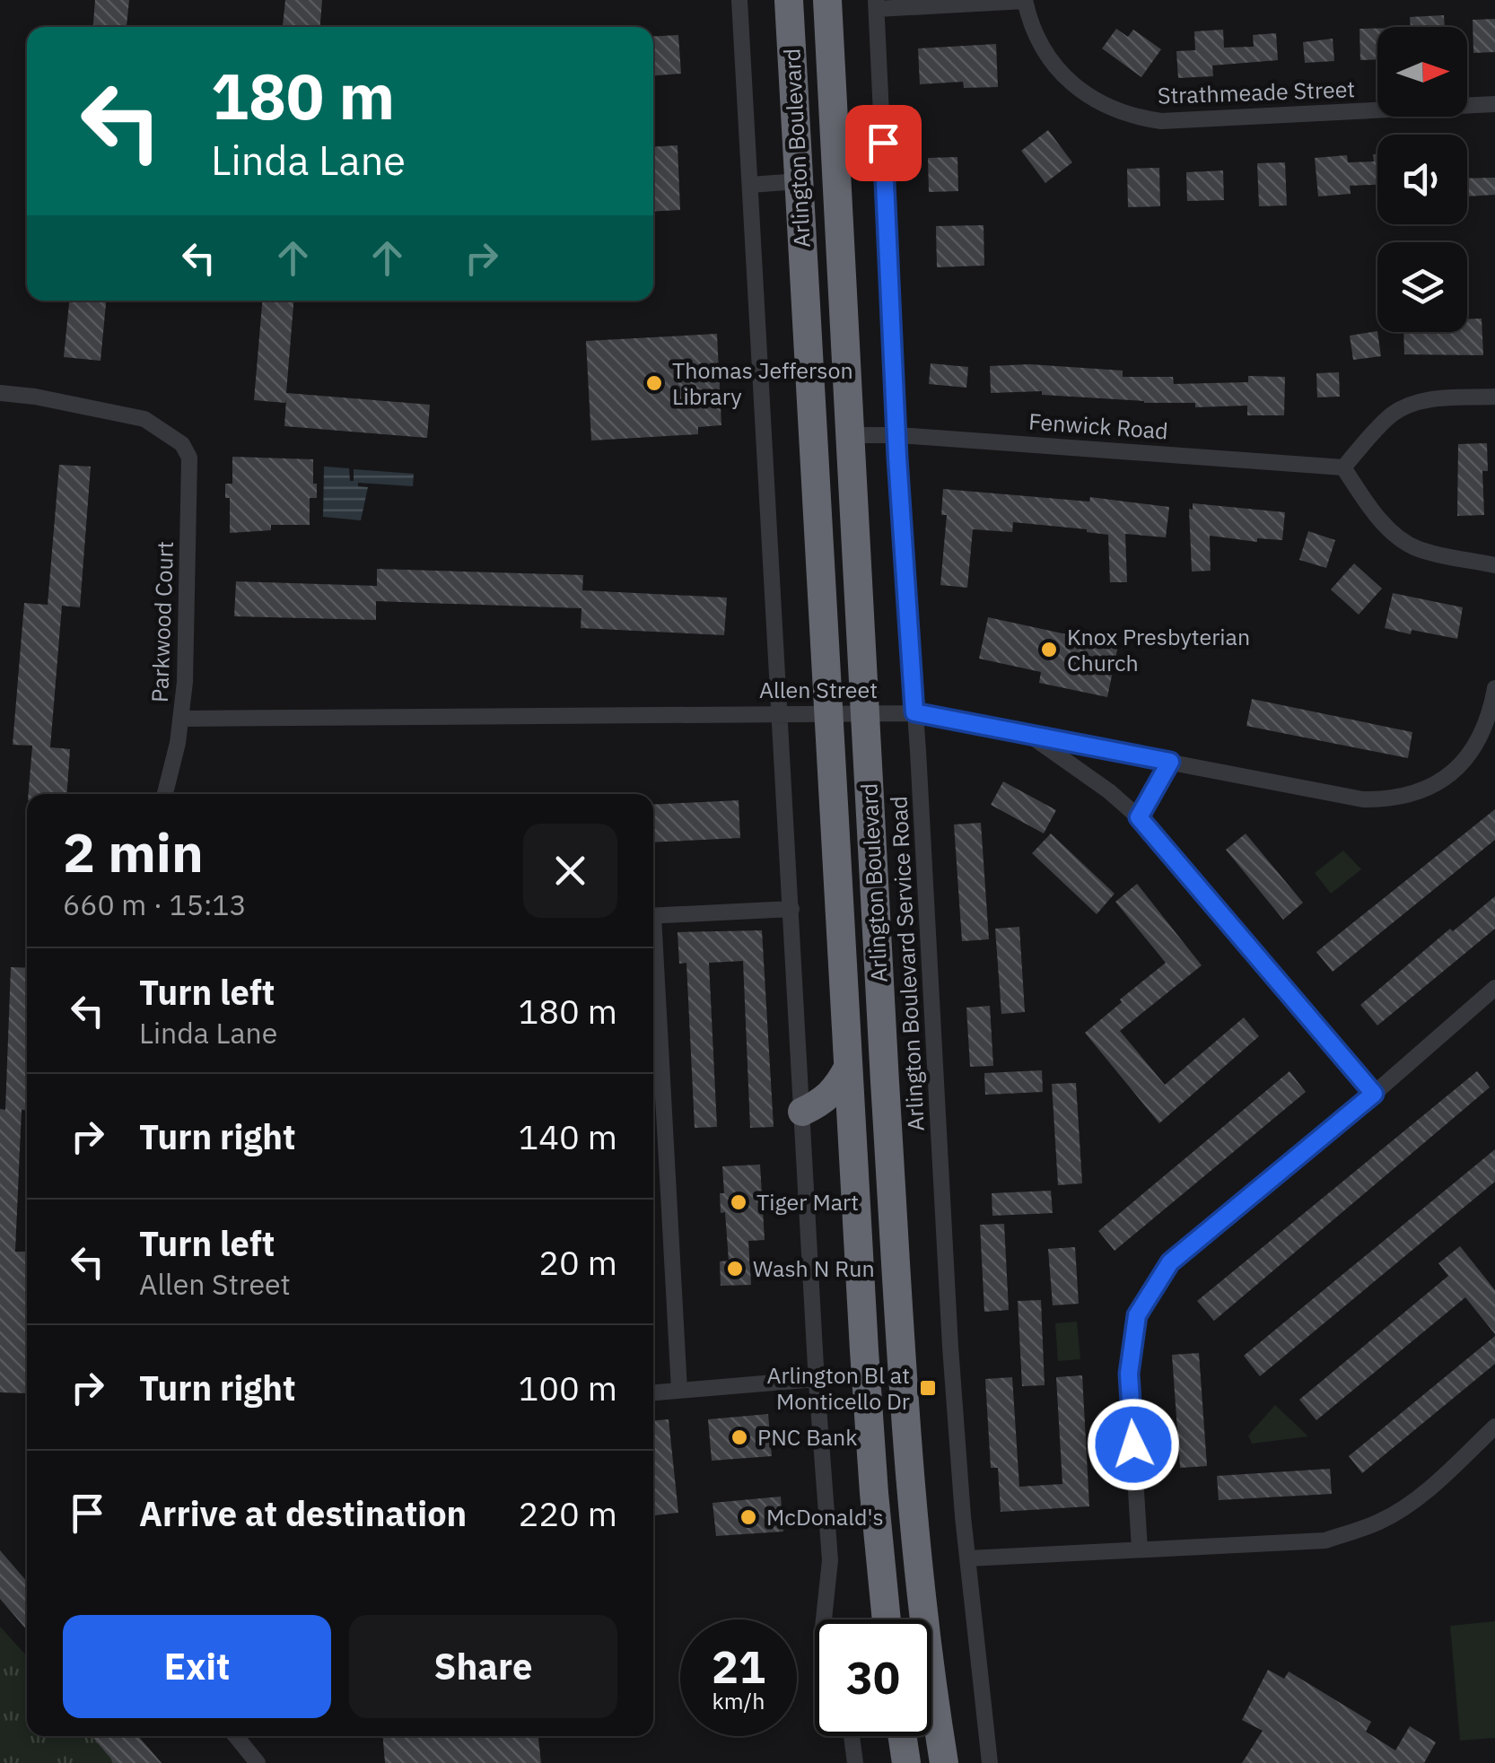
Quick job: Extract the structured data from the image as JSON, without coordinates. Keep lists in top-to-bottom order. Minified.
{"streets":{"highway":["Arlington Boulevard"],"street":["Strathmeade Street","Fenwick Road","Parkwood Court","Allen Street","Arlington Boulevard Service Road"]},"crossings":[["Arlington Boulevard","Fenwick Road"],["Arlington Boulevard","Allen Street"],["Fenwick Road","Arlington Boulevard Service Road"],["Parkwood Court","Allen Street"],["Allen Street","Arlington Boulevard Service Road"]],"places":{"other":["Thomas Jefferson Library","Knox Presbyterian Church","Tiger Mart","Wash N Run","PNC Bank","McDonald's"],"transit":["Arlington Bl at Monticello Dr"]},"north":"right","page":{"turn":["180 m","Linda Lane"],"heading":["2 min","660 m · 15:13"],"list":[{"name":"Turn left","note":"Linda Lane","value":"180 m"},{"name":"Turn right","value":"140 m"},{"name":"Turn left","note":"Allen Street","value":"20 m"},{"name":"Turn right","value":"100 m"},{"name":"Arrive at destination","value":"220 m"}],"buttons":["Exit","Share"],"speed":"21 km/h","limit":"30"}}
